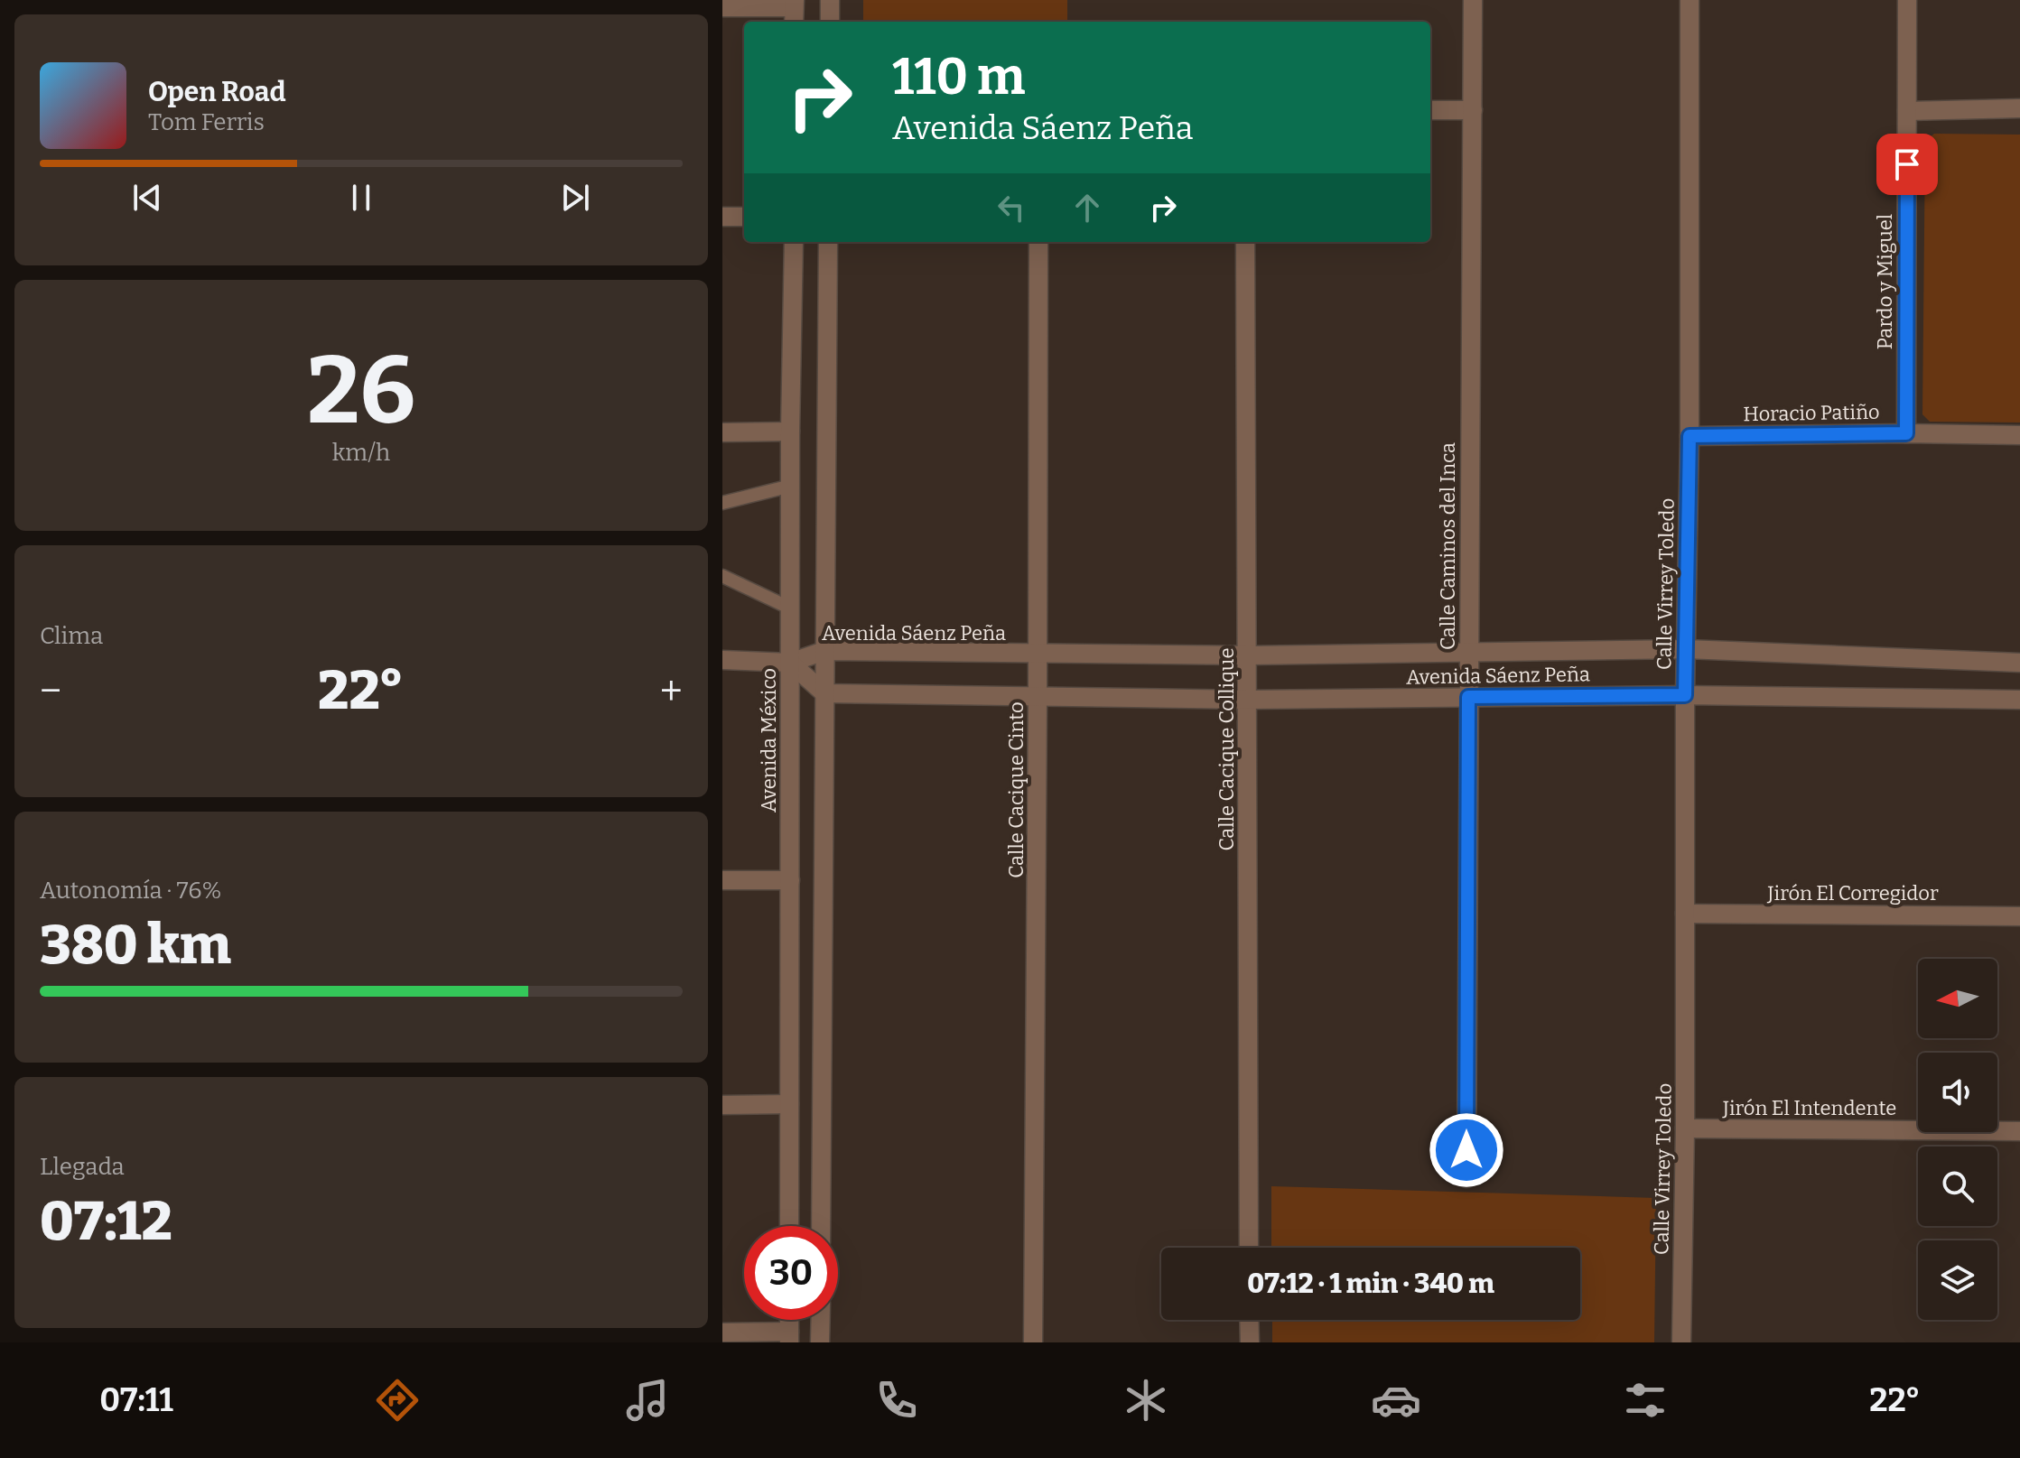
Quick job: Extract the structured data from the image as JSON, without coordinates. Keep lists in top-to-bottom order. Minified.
{"streets":{"street":["Pardo y Miguel","Horacio Patiño","Calle Caminos del Inca","Calle Virrey Toledo","Avenida Sáenz Peña","Avenida México","Calle Cacique Collique","Calle Cacique Cinto","Jirón El Corregidor","Jirón El Intendente"]},"crossings":[["Pardo y Miguel","Horacio Patiño"],["Horacio Patiño","Calle Virrey Toledo"],["Calle Caminos del Inca","Avenida Sáenz Peña"],["Calle Virrey Toledo","Avenida Sáenz Peña"],["Calle Virrey Toledo","Jirón El Corregidor"],["Calle Virrey Toledo","Jirón El Intendente"],["Avenida Sáenz Peña","Avenida México"],["Avenida Sáenz Peña","Calle Cacique Collique"],["Avenida Sáenz Peña","Calle Cacique Cinto"]],"north":"left","page":{"turn":["110 m","Avenida Sáenz Peña"],"song":["Open Road","Tom Ferris"],"tile":[["26","km/h"],"Clima",["Autonomía · 76%","380 km"],["Llegada","07:12"]],"heat":["−","22°","+"],"limit":"30","trip":"07:12 · 1 min · 340 m","tabs":["07:11","22°"]}}
